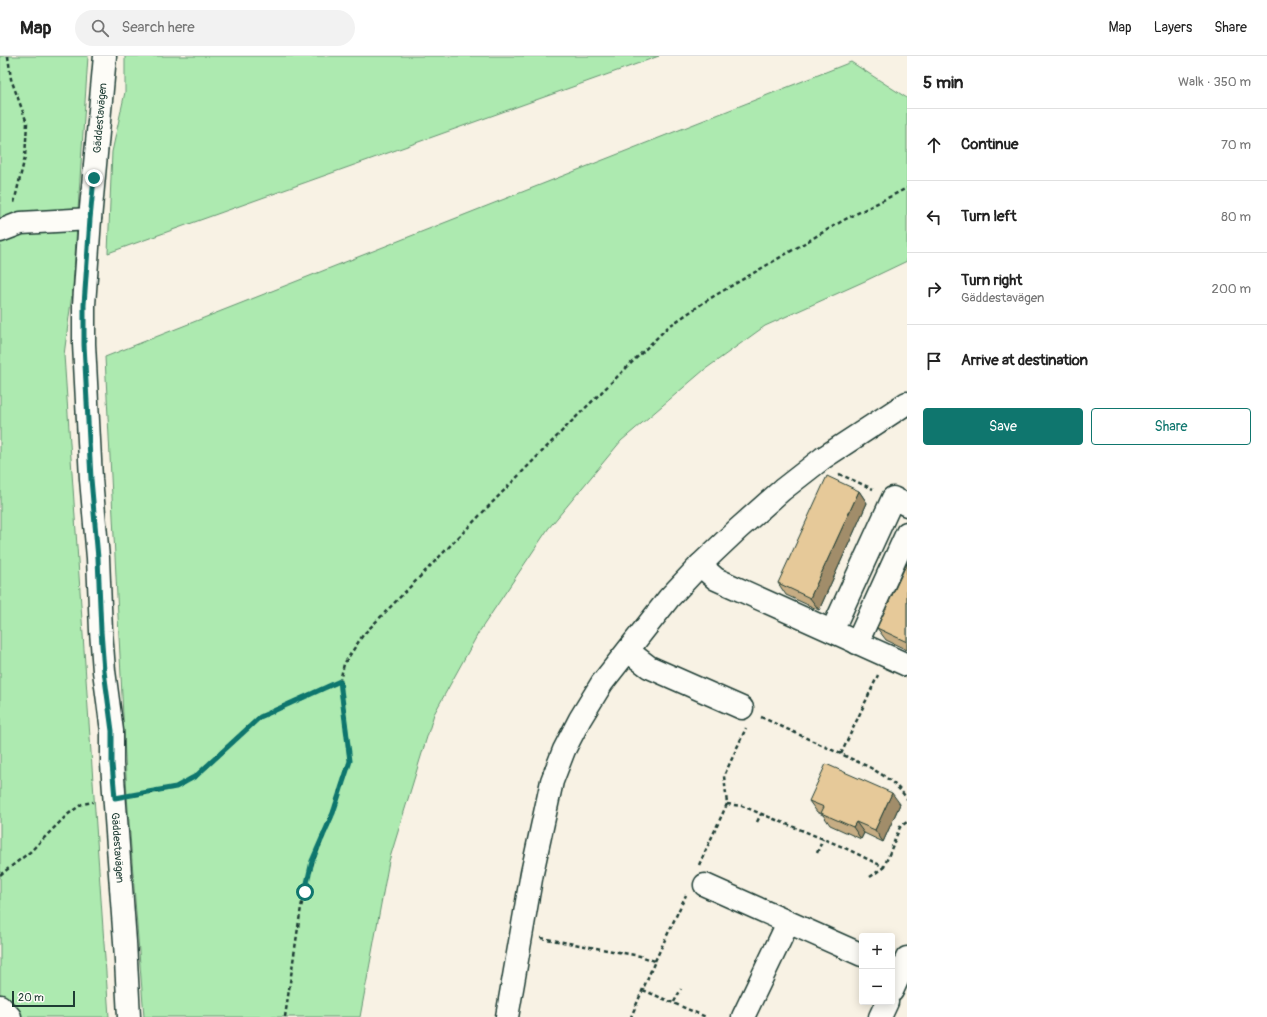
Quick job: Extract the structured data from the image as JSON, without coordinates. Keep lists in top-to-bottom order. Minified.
{"streets":{"street":["Gäddestavägen"]},"scale_bar":"20 m","page":{"header":"Map","search":"Search here","nav":["Map","Layers","Share"],"heading":["5 min","Walk · 350 m"],"list":[["Continue","70 m"],["Turn left","80 m"],["Turn right","Gäddestavägen","200 m"],"Arrive at destination"],"buttons":["Save","Share"],"map_buttons":["+","−"],"scale":"20 m"}}
